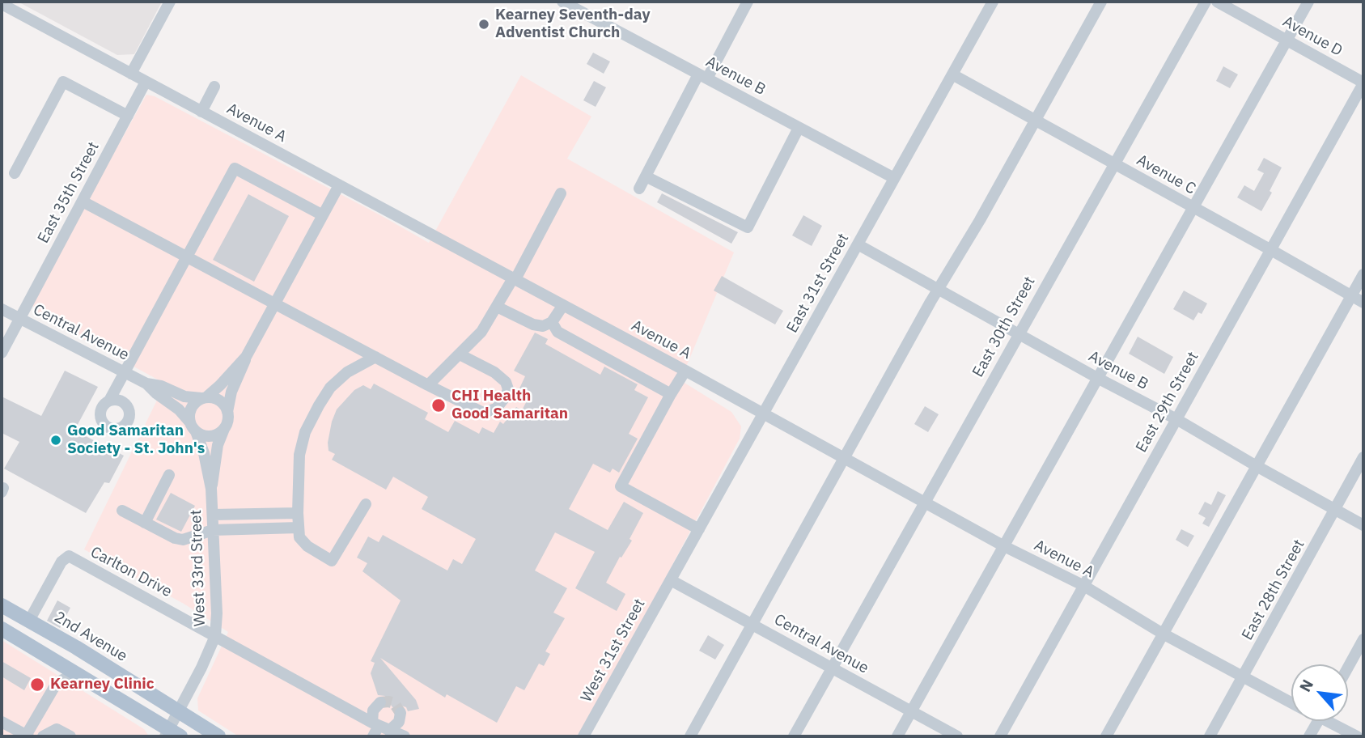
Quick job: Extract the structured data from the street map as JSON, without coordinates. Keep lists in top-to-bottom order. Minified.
{"streets":{"main road":["2nd Avenue"],"street":["Avenue D","Avenue B","Avenue A","Avenue C","East 35th Street","East 31st Street","East 30th Street","Central Avenue","East 29th Street","West 33rd Street","Carlton Drive","East 28th Street","West 31st Street"]},"crossings":[["Avenue D","East 29th Street"],["Avenue B","East 31st Street"],["Avenue B","East 30th Street"],["Avenue B","East 29th Street"],["Avenue B","East 28th Street"],["Avenue A","East 35th Street"],["Avenue A","East 31st Street"],["Avenue A","East 30th Street"],["Avenue A","East 29th Street"],["Avenue A","East 28th Street"],["Avenue C","East 31st Street"],["Avenue C","East 30th Street"],["Avenue C","East 29th Street"],["East 35th Street","Central Avenue"],["East 31st Street","Central Avenue"],["East 31st Street","West 31st Street"],["East 30th Street","Central Avenue"],["Central Avenue","West 33rd Street"],["Central Avenue","West 31st Street"],["West 33rd Street","Carlton Drive"],["West 33rd Street","2nd Avenue"],["Carlton Drive","2nd Avenue"]],"places":["Kearney Seventh-day Adventist Church","CHI Health Good Samaritan","Good Samaritan Society - St. John's","Kearney Clinic"],"north":"top left"}
